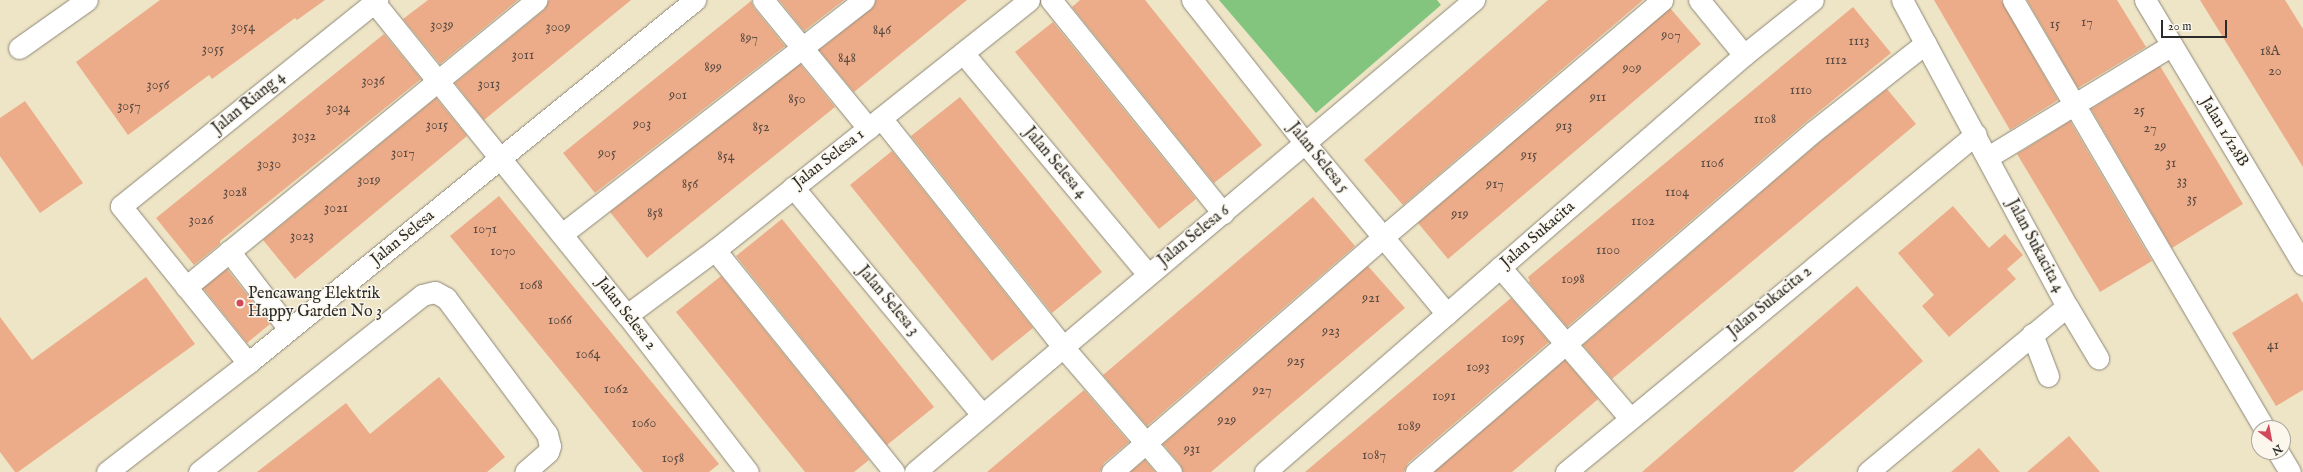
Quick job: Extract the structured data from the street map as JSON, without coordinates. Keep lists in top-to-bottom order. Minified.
{"streets":{"street":["Jalan Riang 4","Jalan 1/128B","Jalan Selesa 5","Jalan Selesa 1","Jalan Selesa 4","Jalan Sukacita","Jalan Selesa 6","Jalan Selesa","Jalan Sukacita 4","Jalan Selesa 3","Jalan Sukacita 2","Jalan Selesa 2"]},"crossings":[["Jalan Riang 4","Jalan Selesa 2"],["Jalan Selesa 5","Jalan Sukacita"],["Jalan Selesa 5","Jalan Selesa 6"],["Jalan Selesa 1","Jalan Selesa 4"],["Jalan Selesa 1","Jalan Selesa 3"],["Jalan Selesa 1","Jalan Selesa 2"],["Jalan Selesa 4","Jalan Selesa 6"],["Jalan Selesa 6","Jalan Selesa 3"],["Jalan Selesa","Jalan Selesa 2"],["Jalan Sukacita 4","Jalan Sukacita 2"]],"places":["Pencawang Elektrik Happy Garden No 3"],"house_numbers":["17","15","3039","3054","3009","846","907","897","1113","3055","18A","3011","848","1112","899","909","20","3036","3013","3056","1110","901","911","850","3057","3034","25","1108","903","3015","913","852","27","3032","29","3017","905","915","854","1106","31","3030","3019","33","856","917","3028","1104","35","3021","858","919","3026","1102","1071","3023","1100","1070","1098","1068","921","1066","923","1095","41","1064","925","1093","1062","927","1091","929","1060","1089","931","1087","1058"],"scale_bar":"20 m","north":"bottom right"}
